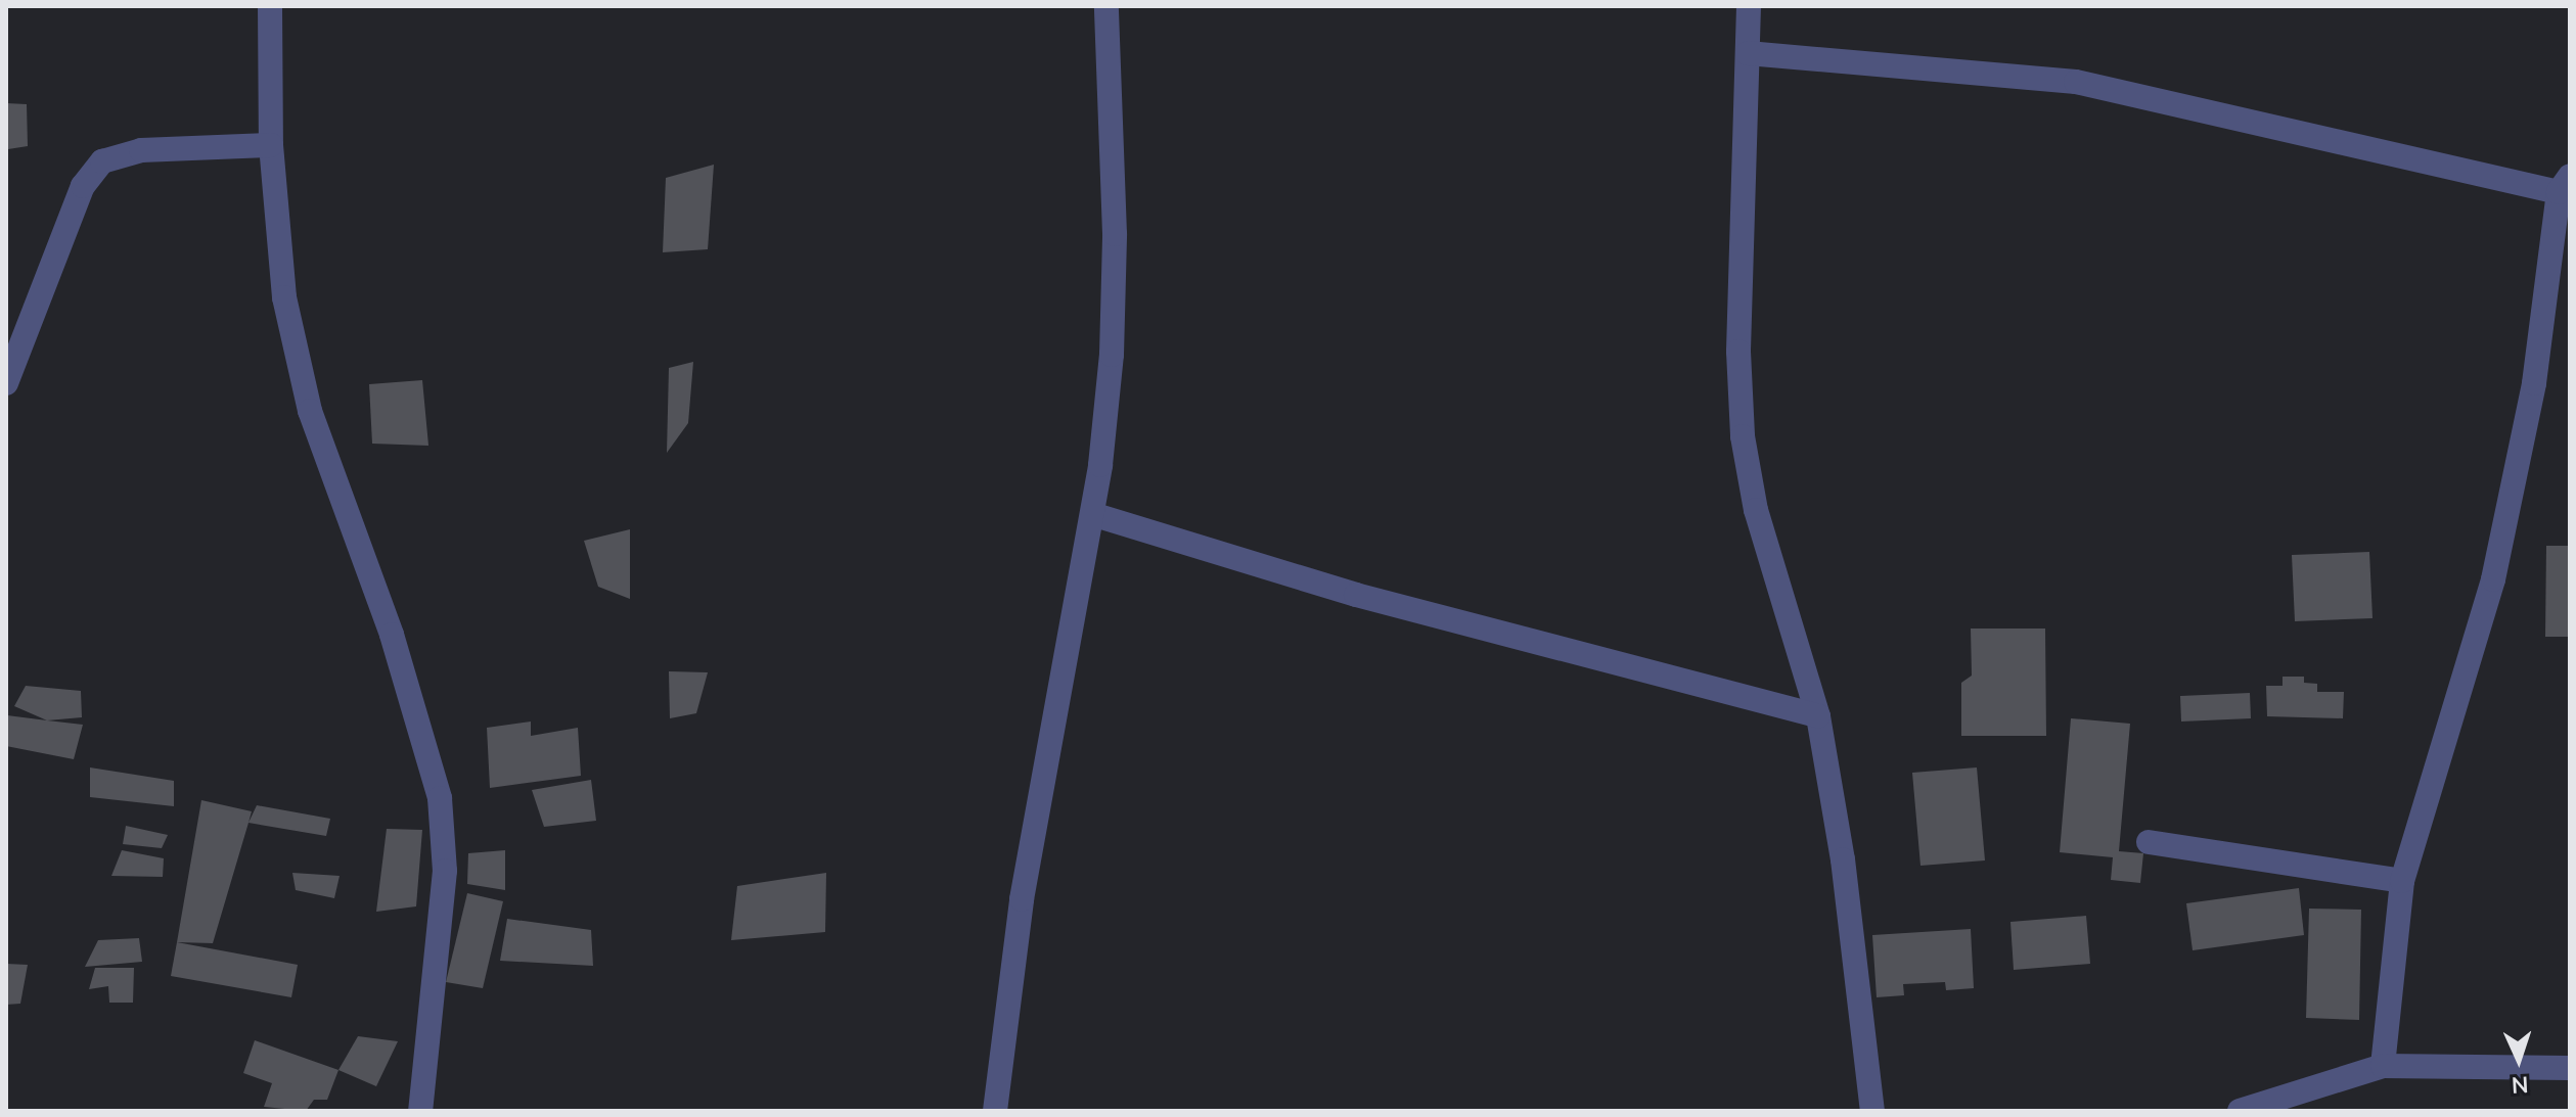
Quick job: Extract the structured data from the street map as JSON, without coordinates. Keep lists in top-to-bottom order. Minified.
{"north":"bottom"}
